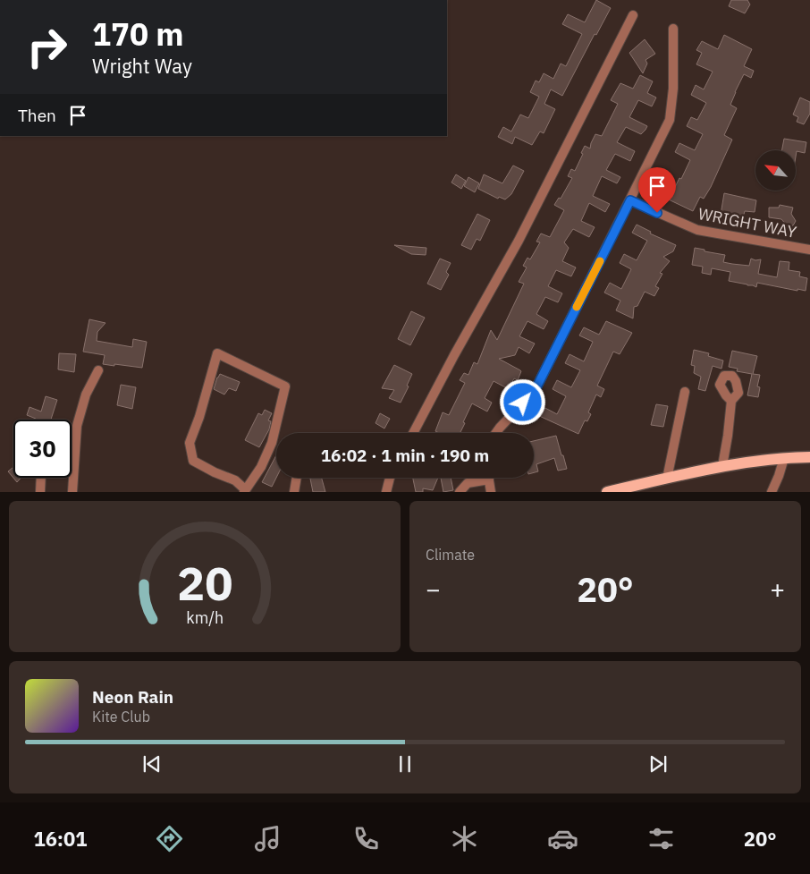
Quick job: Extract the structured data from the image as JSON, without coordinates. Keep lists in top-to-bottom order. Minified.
{"streets":{"street":["WRIGHT WAY"]},"north":"top left","page":{"turn":["170 m","Wright Way"],"then":"Then","limit":"30","trip":"16:02 · 1 min · 190 m","tile":"Climate","heat":["−","20°","+"],"song":["Neon Rain","Kite Club"],"tabs":["16:01","20°"],"gauge":["20","km/h"]}}
